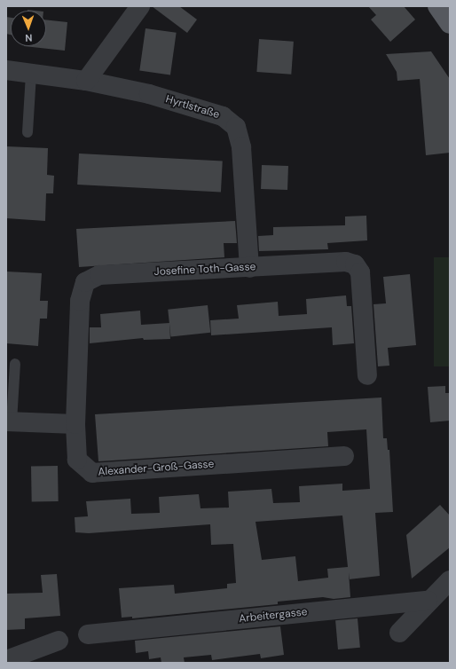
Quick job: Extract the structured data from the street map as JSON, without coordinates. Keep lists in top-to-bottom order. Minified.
{"streets":{"street":["Hyrtlstraße","Josefine Toth-Gasse","Alexander-Groß-Gasse","Arbeitergasse"]},"crossings":[["Hyrtlstraße","Josefine Toth-Gasse"],["Josefine Toth-Gasse","Alexander-Groß-Gasse"]],"north":"bottom"}
